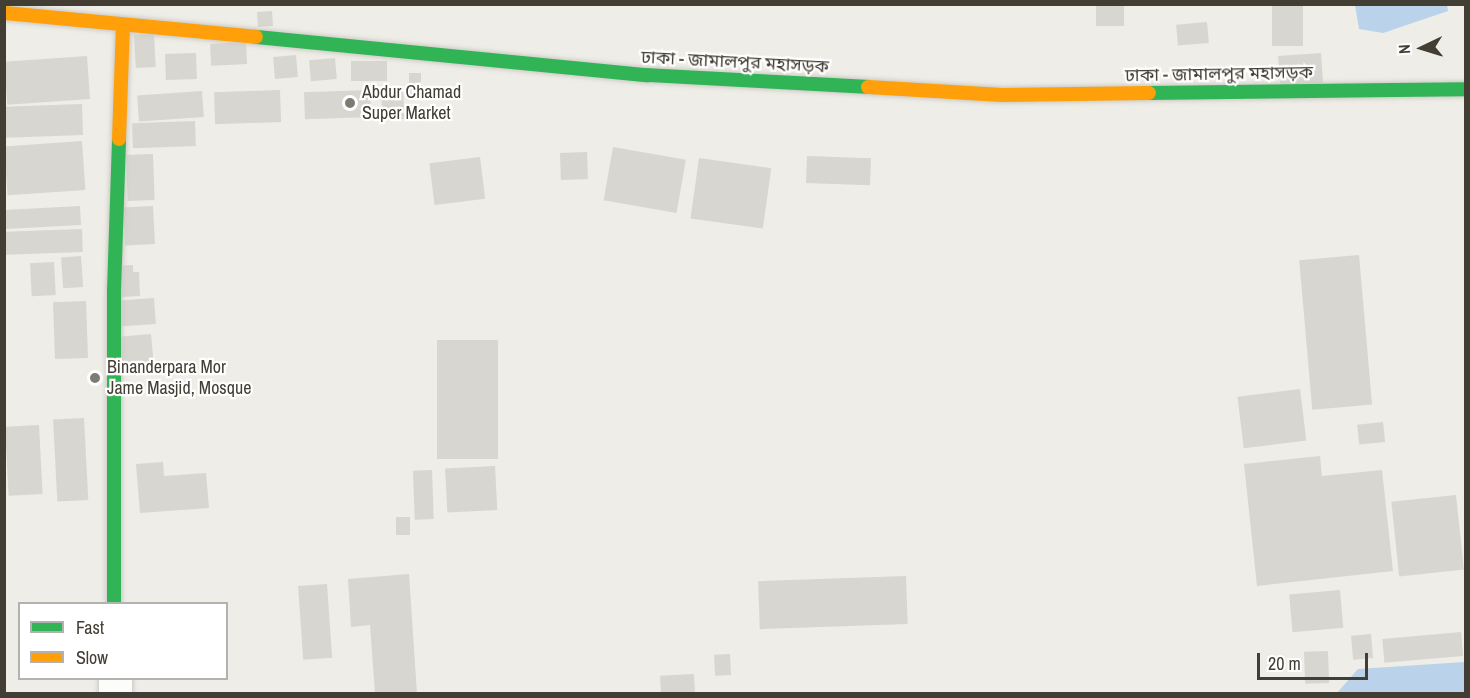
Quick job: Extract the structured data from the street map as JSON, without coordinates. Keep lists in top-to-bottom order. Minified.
{"streets":{"main road":["ঢাকা - জামালপুর মহাসড়ক"]},"places":["Abdur Chamad Super Market","Binanderpara Mor Jame Masjid, Mosque"],"legend":["Fast","Slow"],"scale_bar":"20 m","north":"left"}
